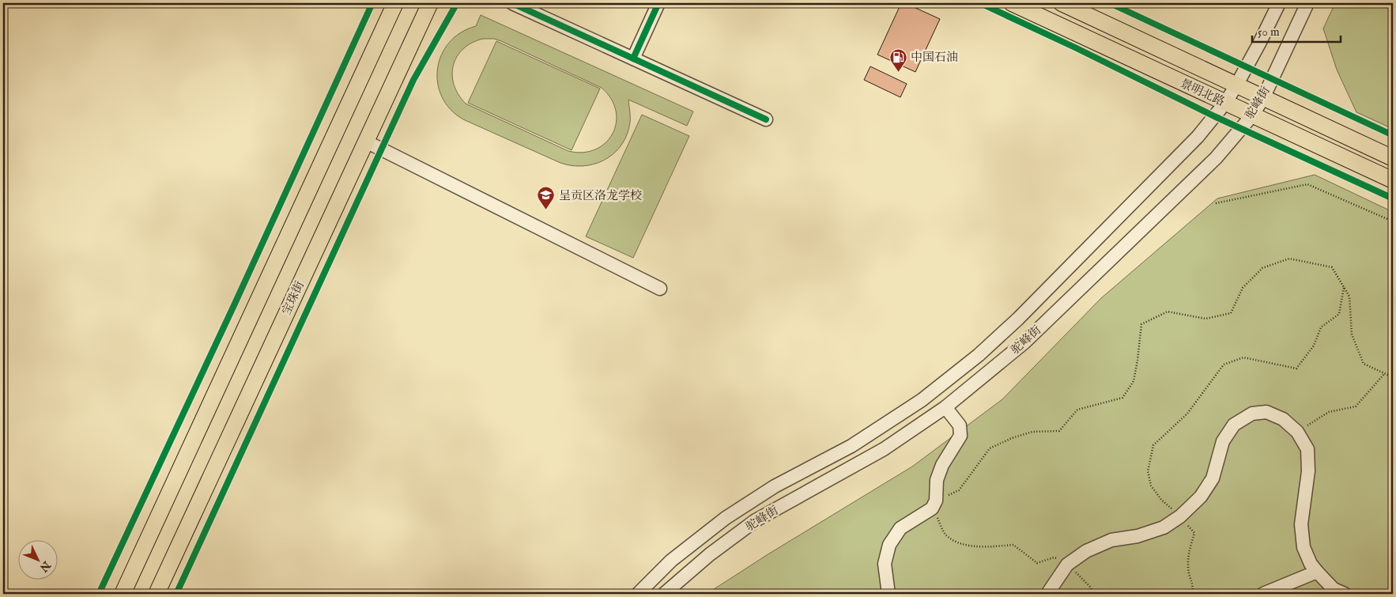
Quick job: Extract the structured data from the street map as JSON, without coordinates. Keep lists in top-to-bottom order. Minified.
{"streets":{"main road":["景明北路","宝珠街"],"street":["驼峰街"]},"crossings":[["景明北路","驼峰街"]],"places":{"fuel station":["中国石油"],"school or university":["呈贡区洛龙学校"]},"scale_bar":"50 m","north":"bottom right"}
